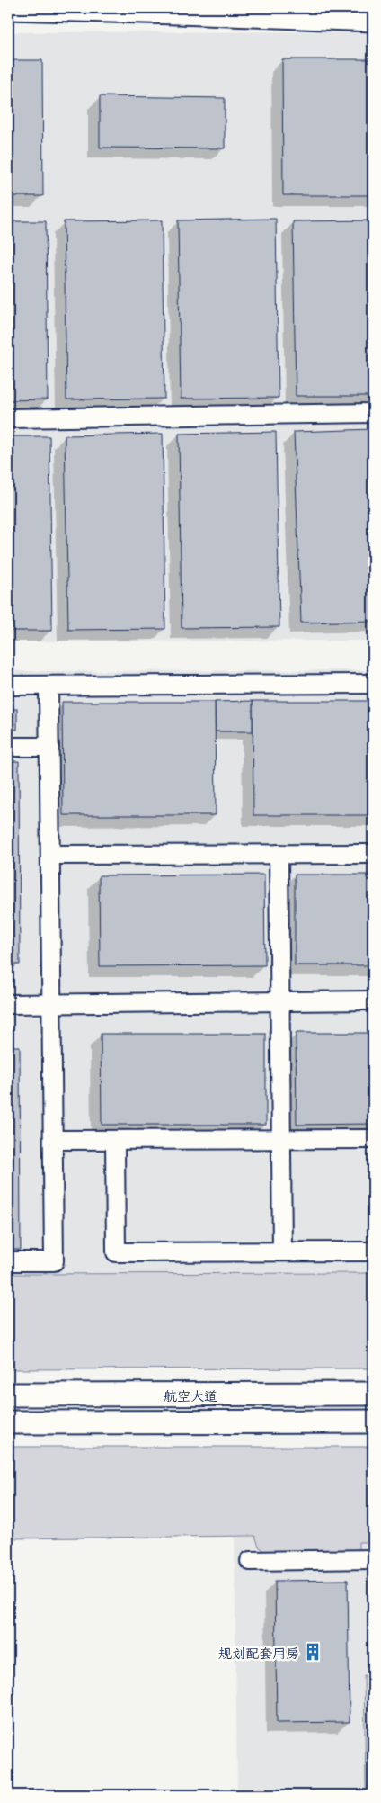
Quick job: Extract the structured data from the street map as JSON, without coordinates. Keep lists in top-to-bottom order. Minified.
{"streets":{"main road":["航空大道"]},"places":{"building":["规划配套用房"]}}
